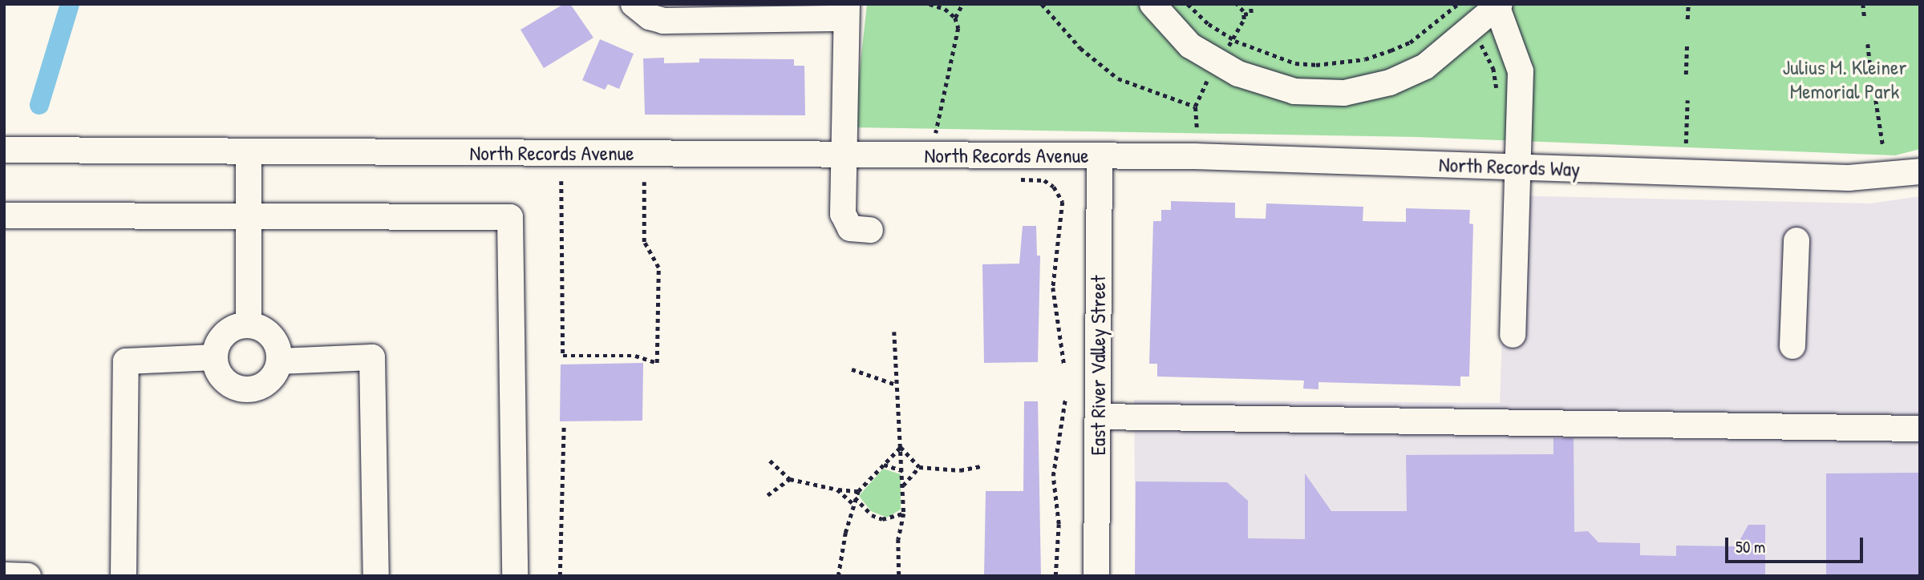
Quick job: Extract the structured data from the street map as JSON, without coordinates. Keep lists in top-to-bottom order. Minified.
{"streets":{"street":["North Records Avenue","North Records Way","East River Valley Street"]},"crossings":[["North Records Avenue","North Records Way"],["North Records Avenue","East River Valley Street"],["North Records Way","East River Valley Street"]],"parks":["Julius M. Kleiner Memorial Park"],"scale_bar":"50 m"}
